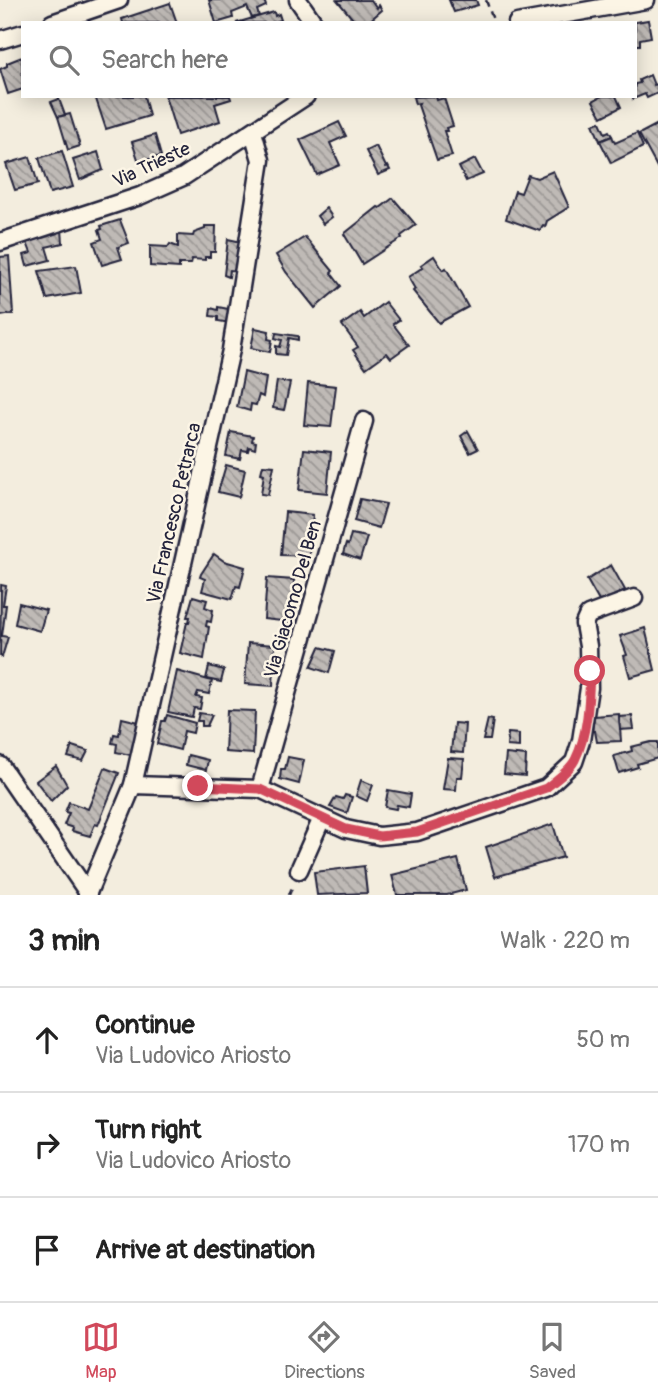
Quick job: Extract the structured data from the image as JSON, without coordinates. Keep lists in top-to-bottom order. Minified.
{"streets":{"street":["Via Trieste","Via Francesco Petrarca","Via Giacomo Del Ben"]},"crossings":[["Via Trieste","Via Francesco Petrarca"]],"page":{"search":"Search here","heading":["3 min","Walk · 220 m"],"list":[["Continue","Via Ludovico Ariosto","50 m"],["Turn right","Via Ludovico Ariosto","170 m"],"Arrive at destination"],"nav":["Map","Directions","Saved"]}}
